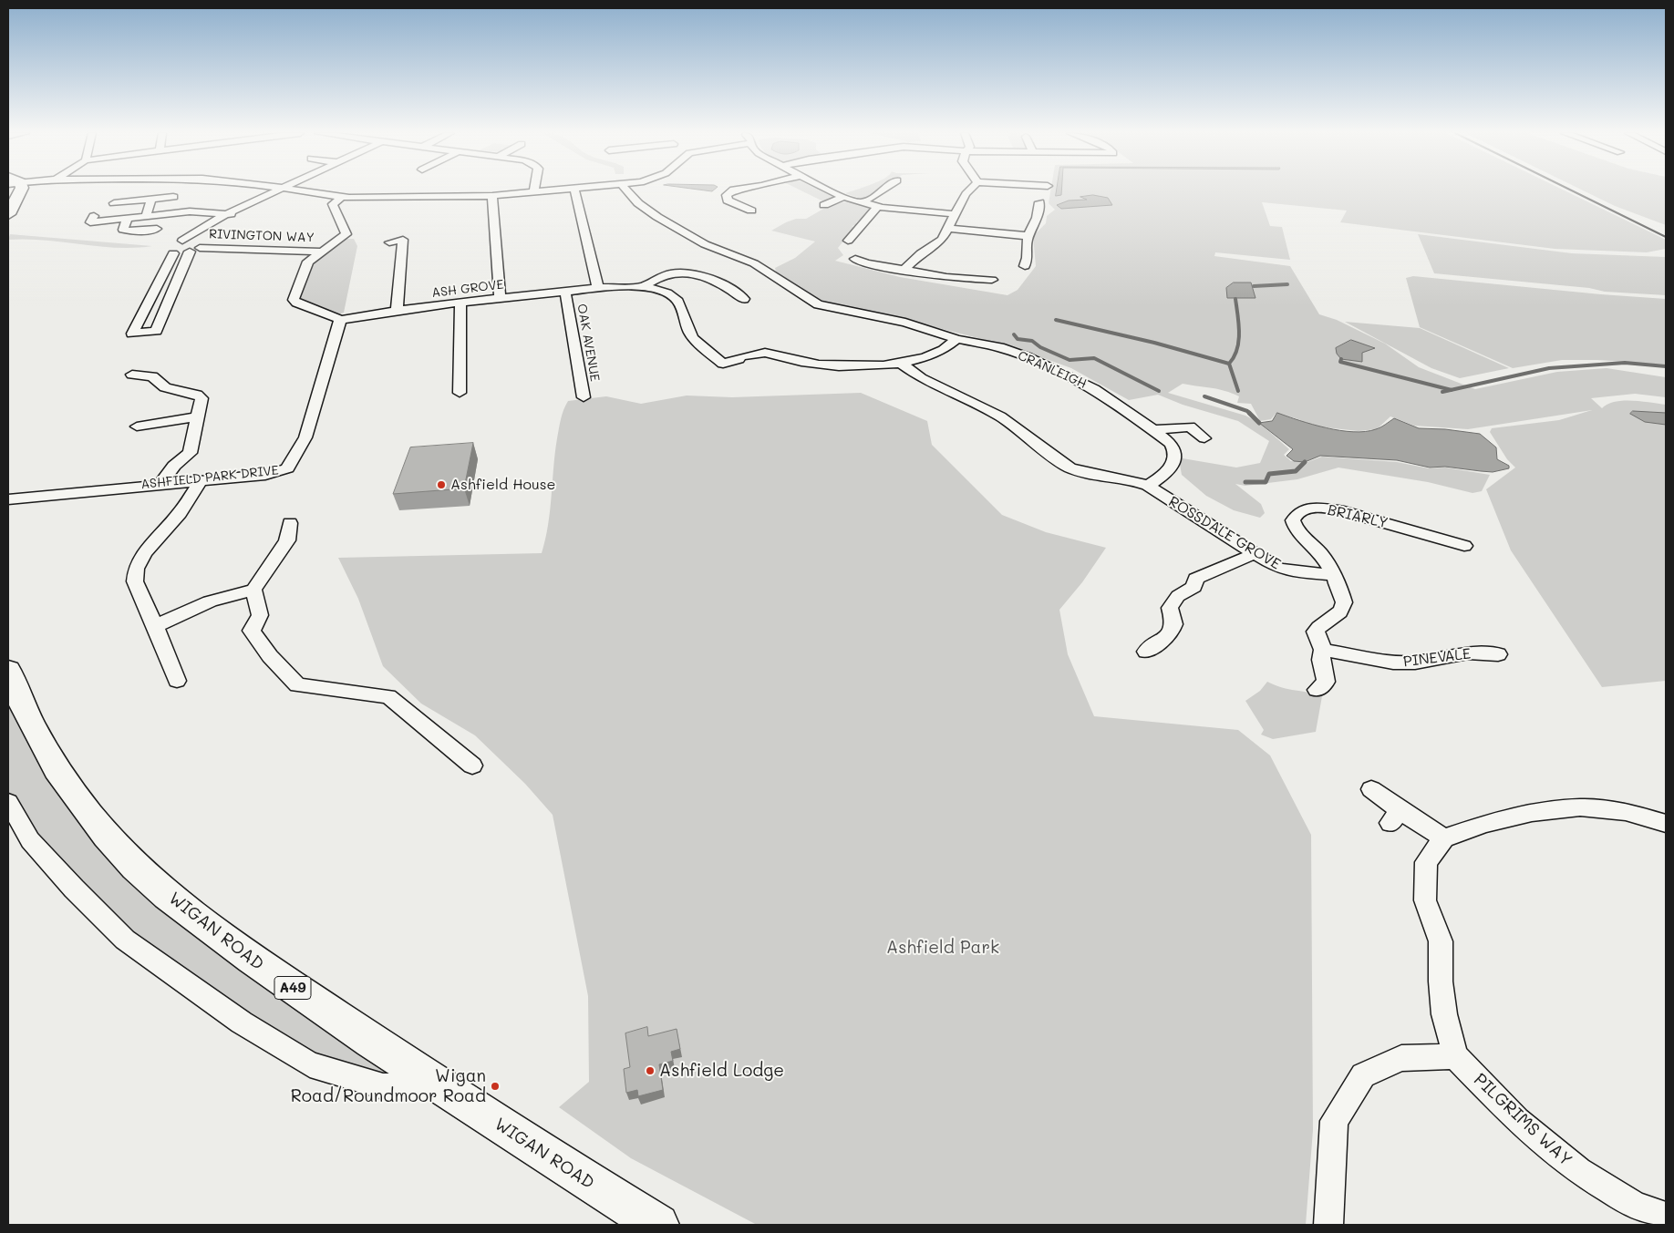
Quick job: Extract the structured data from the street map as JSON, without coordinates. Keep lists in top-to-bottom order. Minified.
{"streets":{"highway":["WIGAN ROAD","A49"],"street":["RIVINGTON WAY","ASH GROVE","OAK AVENUE","CRANLEIGH","ASHFIELD PARK DRIVE","BRIARLY","ROSSDALE GROVE","PINEVALE","PILGRIMS WAY"]},"crossings":[["ASH GROVE","OAK AVENUE"],["ASH GROVE","ASHFIELD PARK DRIVE"],["CRANLEIGH","ROSSDALE GROVE"],["BRIARLY","ROSSDALE GROVE"],["BRIARLY","PINEVALE"]],"parks":["Ashfield Park"],"places":["Ashfield House","Ashfield Lodge","Wigan Road/Roundmoor Road"]}
